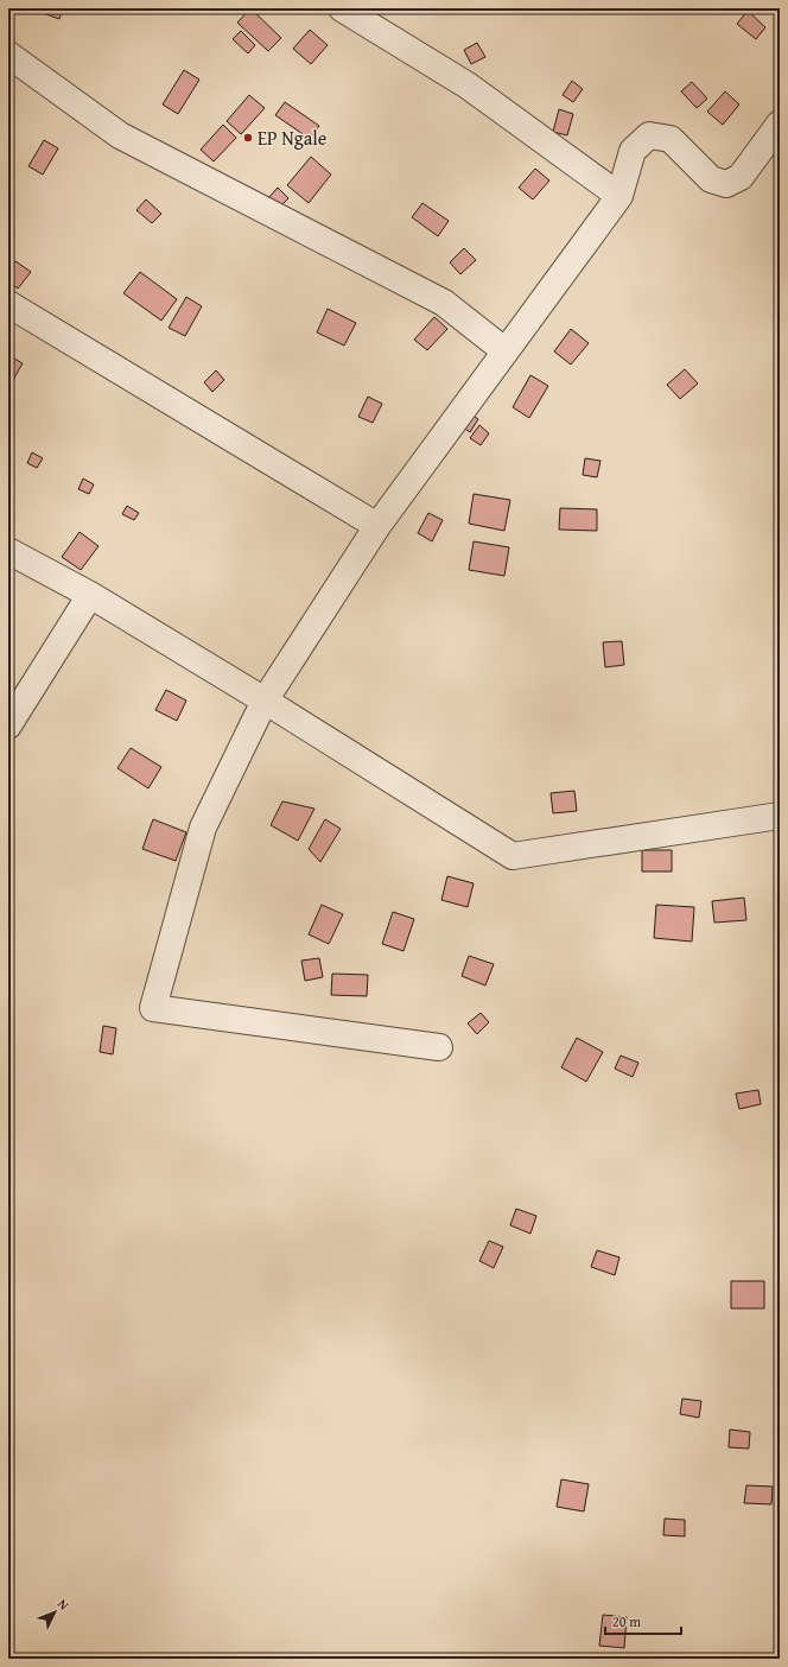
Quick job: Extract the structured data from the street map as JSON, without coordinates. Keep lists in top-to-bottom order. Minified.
{"places":["EP Ngale"],"scale_bar":"20 m","north":"top right"}
